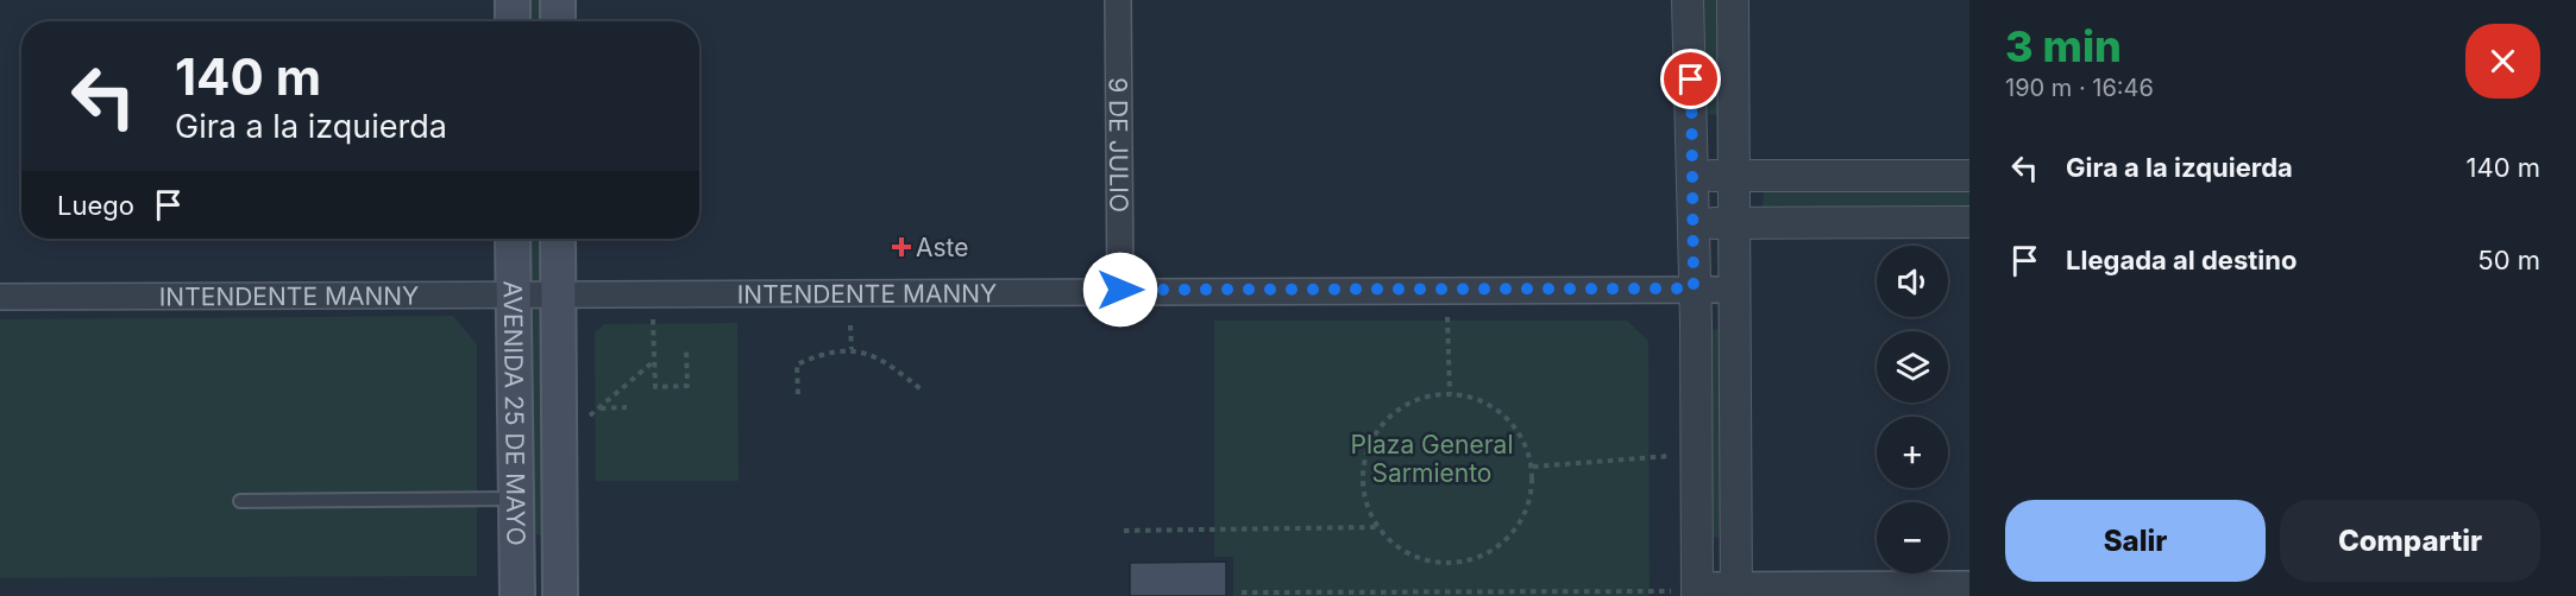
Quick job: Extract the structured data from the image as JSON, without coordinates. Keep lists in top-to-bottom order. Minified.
{"streets":{"main road":["AVENIDA 25 DE MAYO"],"street":["9 DE JULIO","INTENDENTE MANNY"]},"crossings":[["9 DE JULIO","INTENDENTE MANNY"],["INTENDENTE MANNY","AVENIDA 25 DE MAYO"]],"parks":["Plaza General Sarmiento"],"places":{"health":["Aste"]},"page":{"heading":["3 min","190 m · 16:46"],"turn":["140 m","Gira a la izquierda"],"list":[{"name":"Gira a la izquierda","value":"140 m"},{"name":"Llegada al destino","value":"50 m"}],"then":"Luego","map_buttons":["+","−"],"buttons":["Salir","Compartir"]}}
